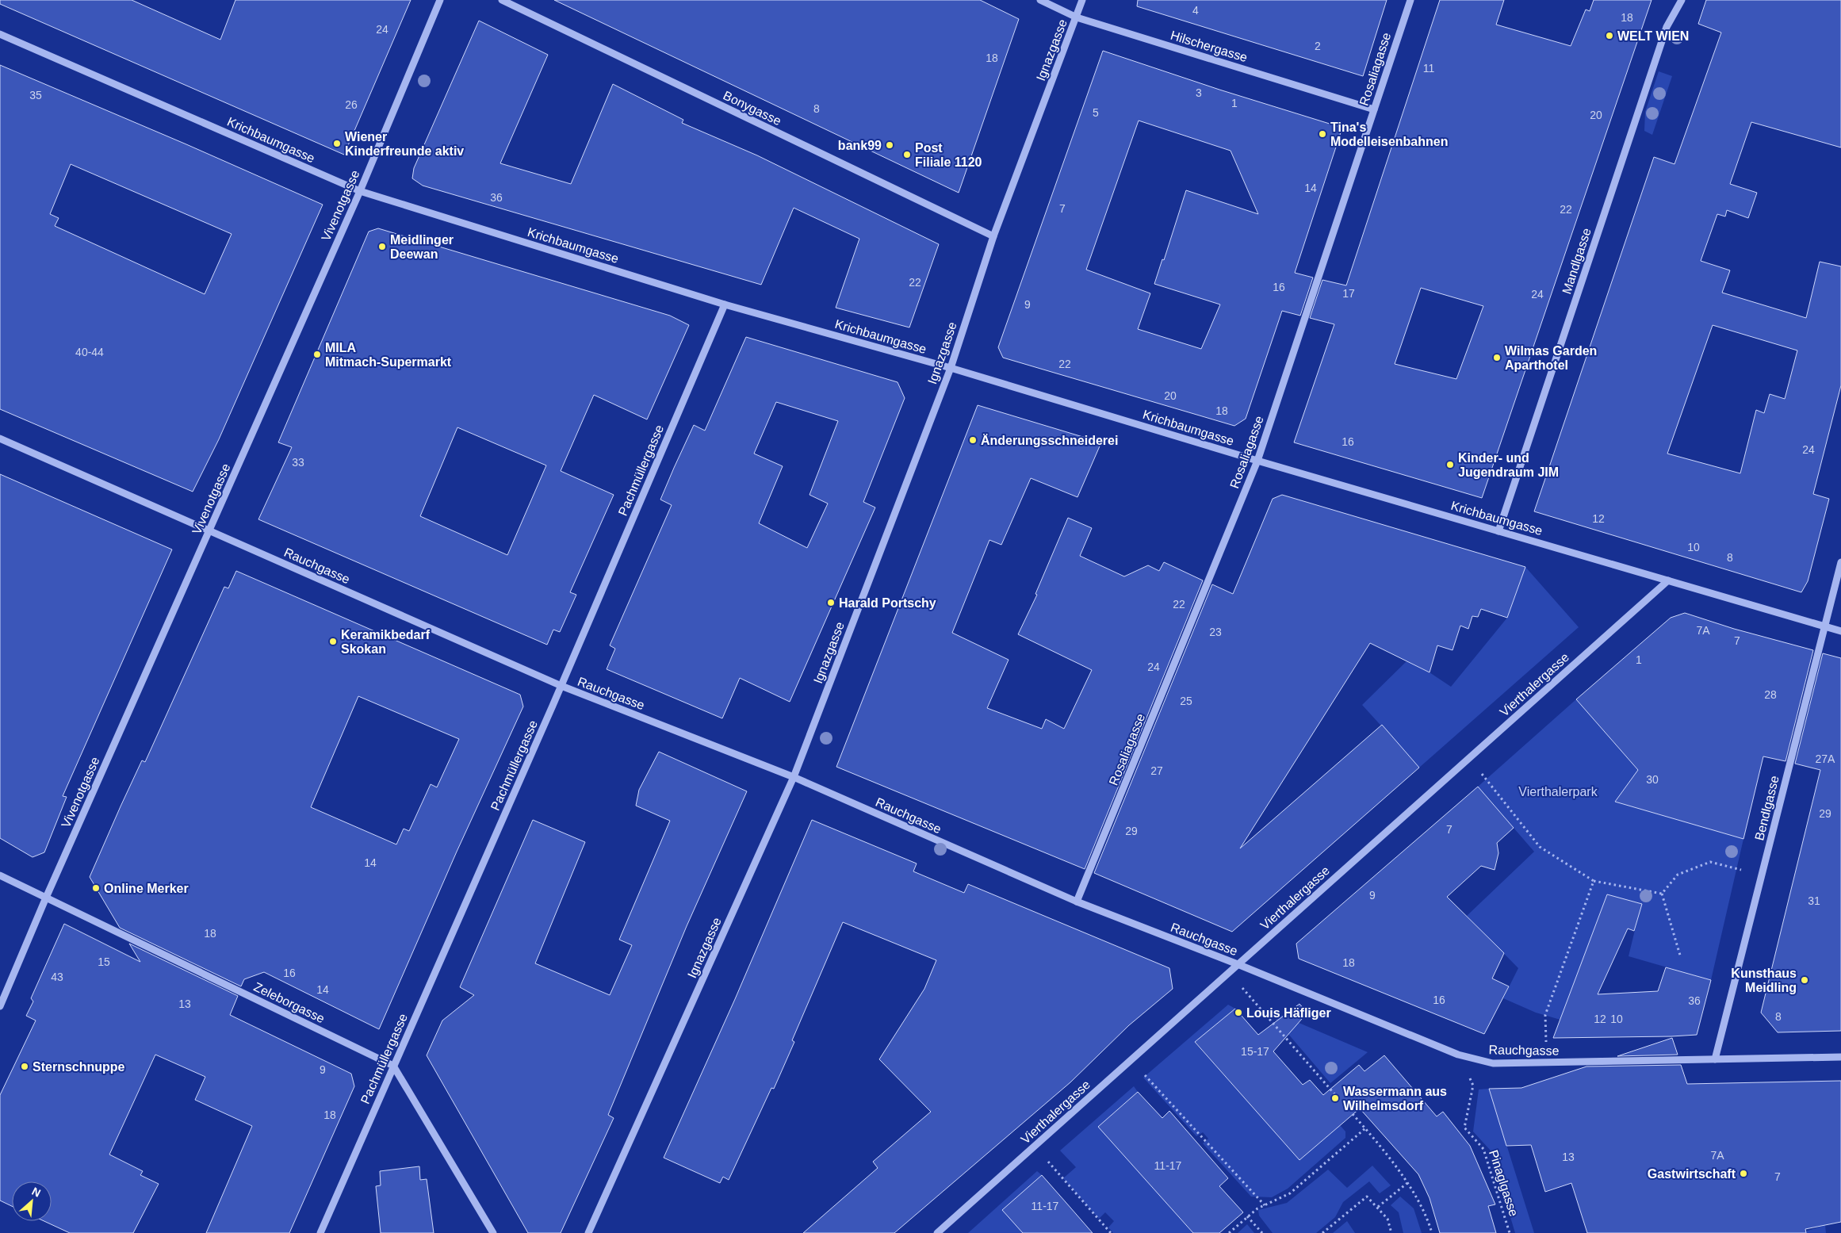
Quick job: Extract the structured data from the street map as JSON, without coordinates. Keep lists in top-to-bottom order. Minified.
{"streets":{"street":["Hilschergasse","Ignazgasse","Rosaliagasse","Bonygasse","Krichbaumgasse","Vivenotgasse","Mandlgasse","Pachmüllergasse","Rauchgasse","Vierthalergasse","Bendlgasse","Zeleborgasse"],"path":["Pinaglgasse"]},"crossings":[["Hilschergasse","Ignazgasse"],["Hilschergasse","Rosaliagasse"],["Ignazgasse","Bonygasse"],["Ignazgasse","Krichbaumgasse"],["Ignazgasse","Rauchgasse"],["Rosaliagasse","Krichbaumgasse"],["Rosaliagasse","Rauchgasse"],["Krichbaumgasse","Vivenotgasse"],["Krichbaumgasse","Mandlgasse"],["Krichbaumgasse","Pachmüllergasse"],["Krichbaumgasse","Vierthalergasse"],["Krichbaumgasse","Bendlgasse"],["Vivenotgasse","Rauchgasse"],["Vivenotgasse","Zeleborgasse"],["Pachmüllergasse","Rauchgasse"],["Pachmüllergasse","Zeleborgasse"],["Rauchgasse","Vierthalergasse"],["Rauchgasse","Bendlgasse"],["Rauchgasse","Pinaglgasse"]],"parks":["Vierthalerpark"],"places":["WELT WIEN","Tina's Modelleisenbahnen","Wiener Kinderfreunde aktiv","bank99","Post Filiale 1120","Meidlinger Deewan","MILA Mitmach-Supermarkt","Wilmas Garden Aparthotel","Änderungsschneiderei","Kinder- und Jugendraum JIM","Harald Portschy","Keramikbedarf Skokan","Online Merker","Kunsthaus Meidling","Louis Häfliger","Sternschnuppe","Wassermann aus Wilhelmsdorf","Gastwirtschaft"],"house_numbers":["4","18","24","2","18","11","3","35","1","26","8","5","20","14","36","7","22","22","16","17","24","9","40-44","22","20","18","16","24","33","12","10","8","22","7A","23","7","1","24","28","25","27A","27","30","29","7","29","14","9","31","18","15","18","16","43","14","16","36","13","8","12","10","15-17","9","18","7A","13","11-17","7","11-17"],"north":"top right"}
